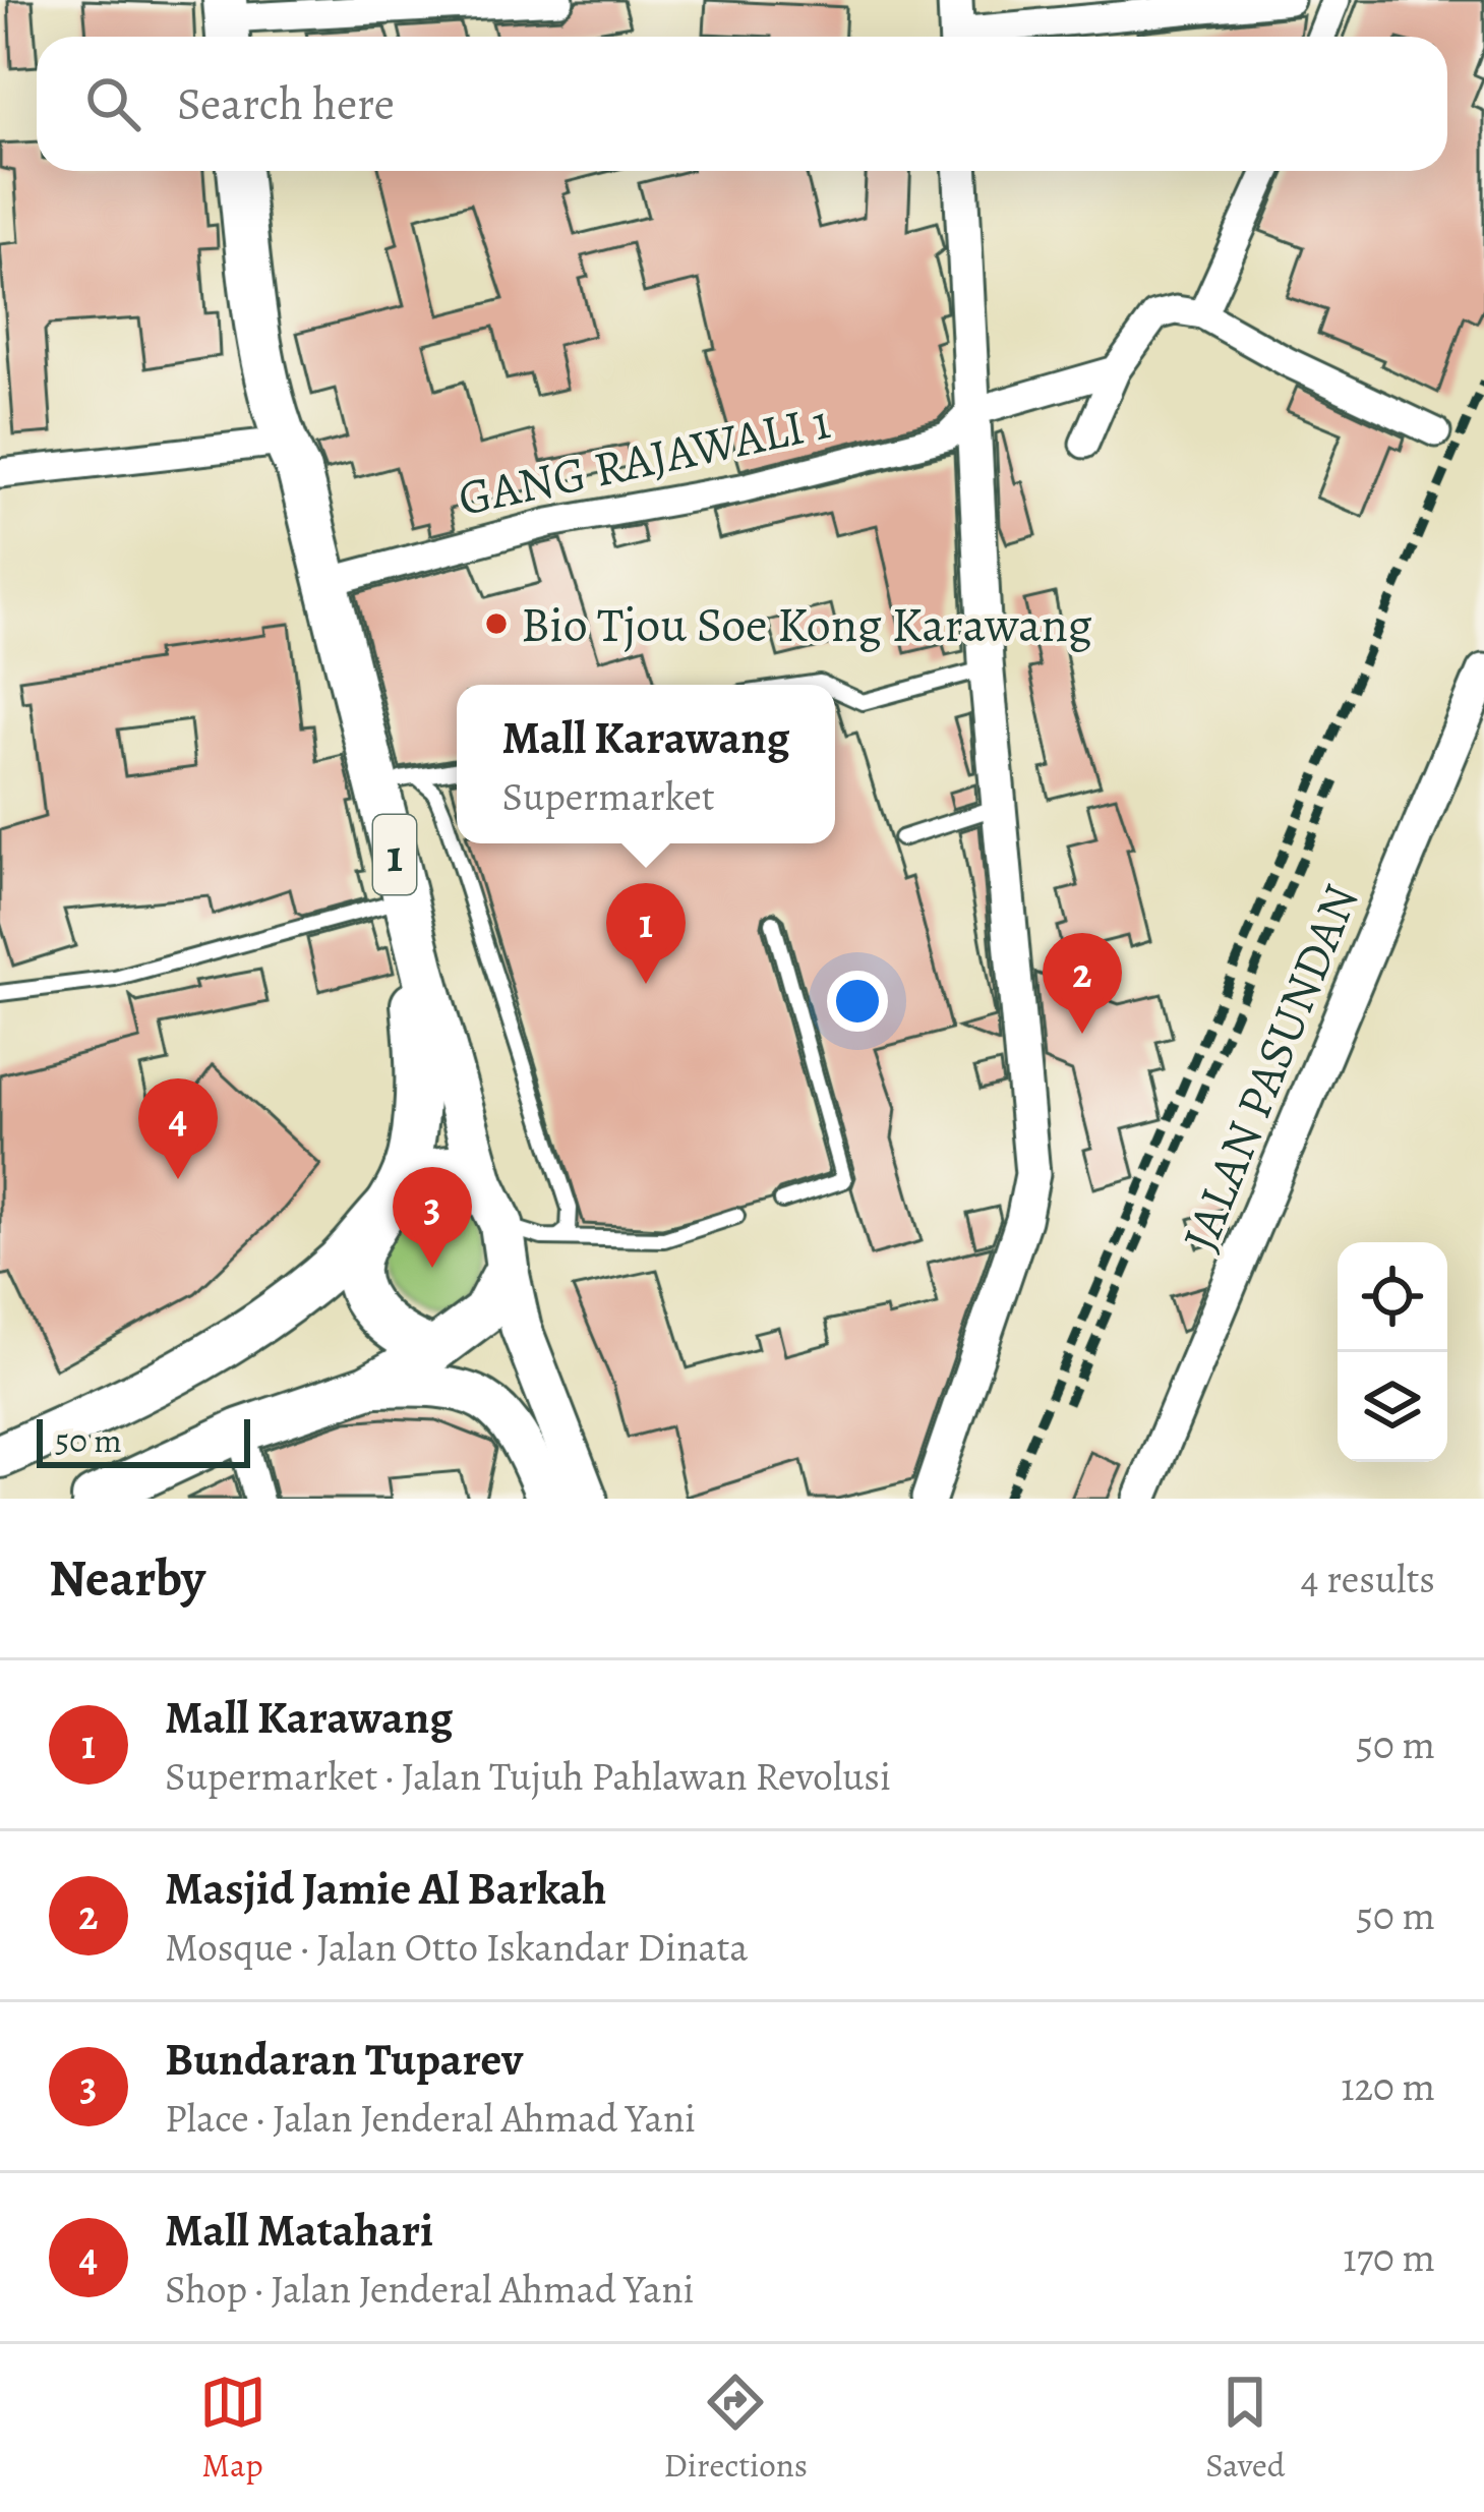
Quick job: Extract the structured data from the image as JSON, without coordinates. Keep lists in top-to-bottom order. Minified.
{"streets":{"main road":["1"],"street":["GANG RAJAWALI 1","JALAN PASUNDAN"]},"crossings":[["GANG RAJAWALI 1","1"]],"places":["Bio Tjou Soe Kong Karawang"],"scale_bar":"50 m","page":{"search":"Search here","popup":["Mall Karawang","Supermarket"],"pins":["1","2","4","3"],"scale":"50 m","heading":["Nearby","4 results"],"list":[{"mark":"1","name":"Mall Karawang","note":"Supermarket · Jalan Tujuh Pahlawan Revolusi","value":"50 m"},{"mark":"2","name":"Masjid Jamie Al Barkah","note":"Mosque · Jalan Otto Iskandar Dinata","value":"50 m"},{"mark":"3","name":"Bundaran Tuparev","note":"Place · Jalan Jenderal Ahmad Yani","value":"120 m"},{"mark":"4","name":"Mall Matahari","note":"Shop · Jalan Jenderal Ahmad Yani","value":"170 m"}],"nav":["Map","Directions","Saved"]}}
